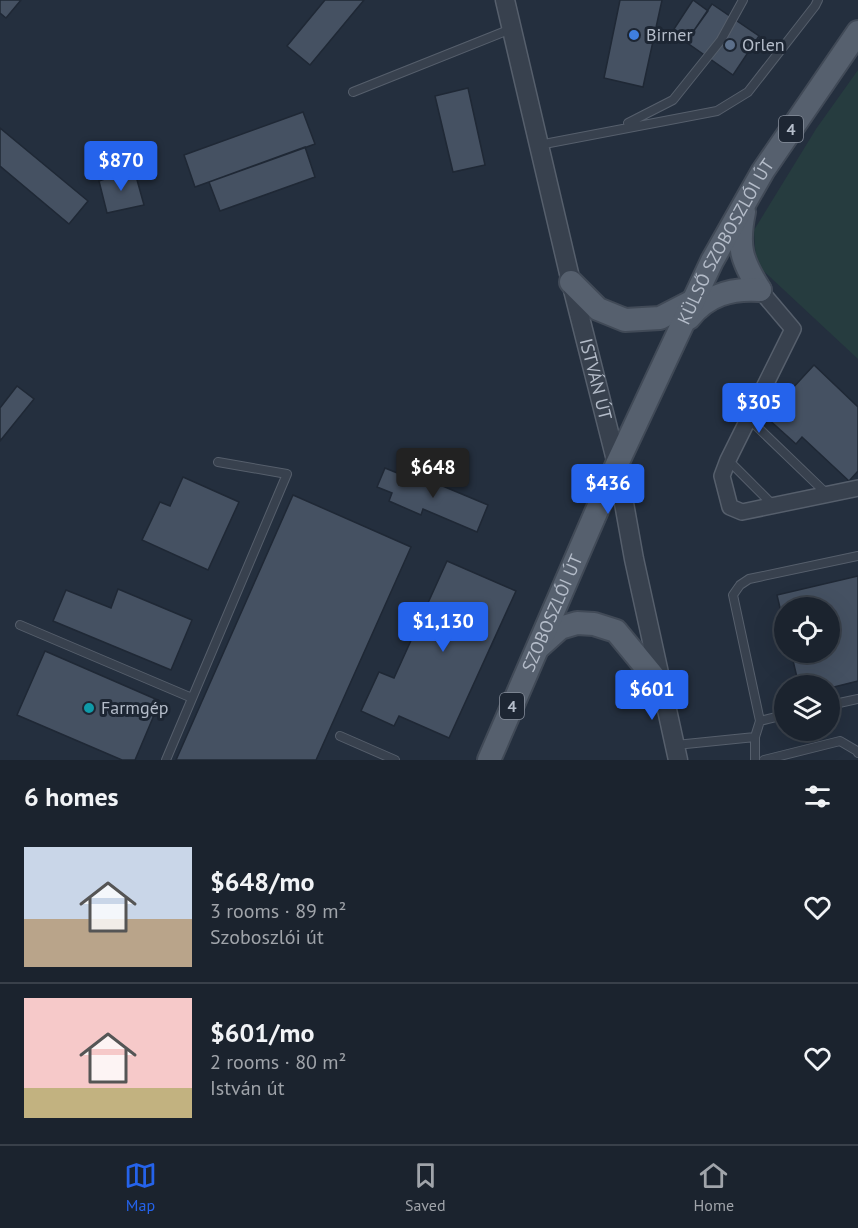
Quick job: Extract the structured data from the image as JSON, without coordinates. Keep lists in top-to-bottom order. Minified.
{"streets":{"main road":["4","KÜLSŐ SZOBOSZLÓI ÚT","SZOBOSZLÓI ÚT"],"street":["ISTVÁN ÚT"]},"crossings":[["KÜLSŐ SZOBOSZLÓI ÚT","ISTVÁN ÚT"],["KÜLSŐ SZOBOSZLÓI ÚT","SZOBOSZLÓI ÚT"],["ISTVÁN ÚT","SZOBOSZLÓI ÚT"]],"places":["Birner","Orlen","Farmgép"],"page":{"price":["$870","$305","$648","$436","$1,130","$601"],"heading":"6 homes","list":[{"name":"$648/mo","note":"3 rooms · 89 m² · Szoboszlói út"},{"name":"$601/mo","note":"2 rooms · 80 m² · István út"}],"tabs":["Map","Saved","Home"]}}
